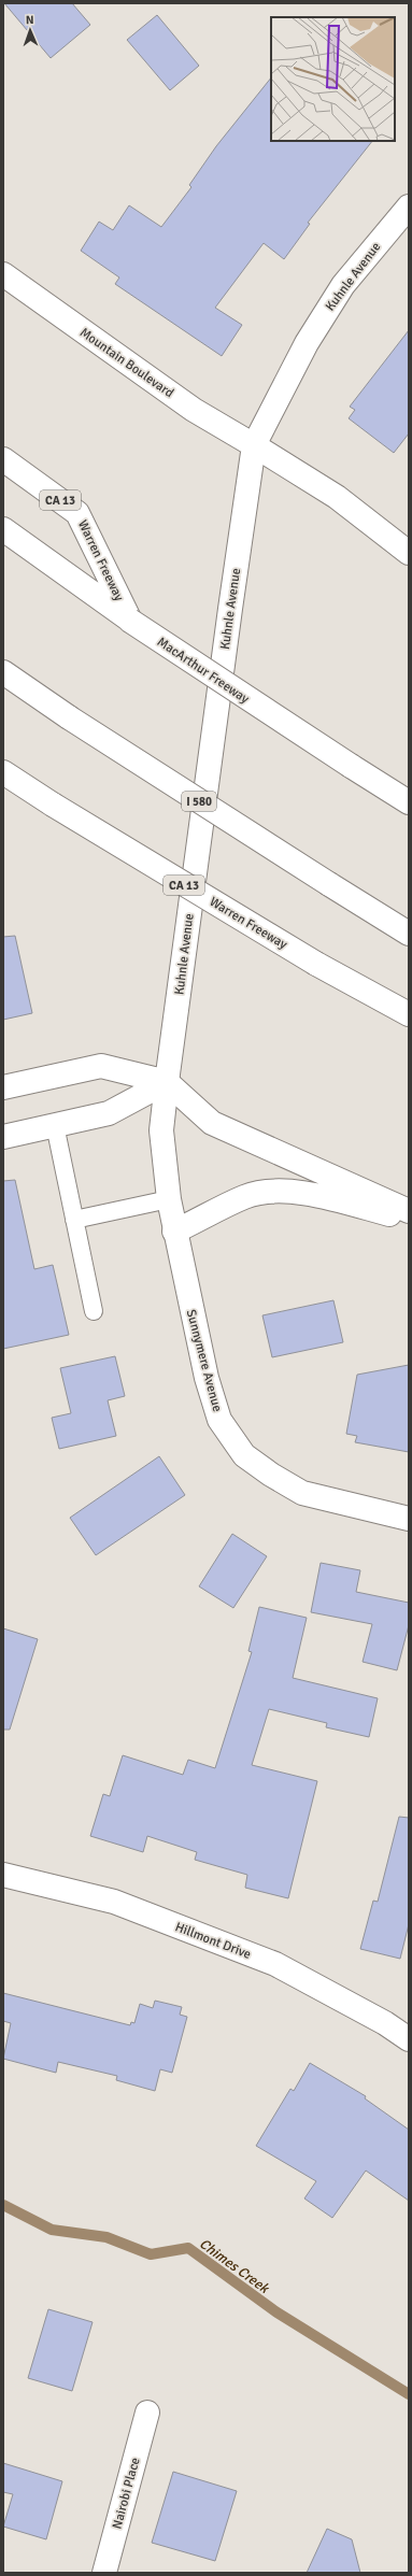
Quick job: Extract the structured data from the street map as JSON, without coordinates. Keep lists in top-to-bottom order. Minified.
{"streets":{"main road":["Kuhnle Avenue","Mountain Boulevard","CA 13","Warren Freeway","MacArthur Freeway","I 580","Sunnymere Avenue","Hillmont Drive","Nairobi Place"]},"crossings":[["Kuhnle Avenue","Mountain Boulevard"],["Kuhnle Avenue","Sunnymere Avenue"],["Warren Freeway","MacArthur Freeway"]],"water":["Chimes Creek"],"north":"top"}
